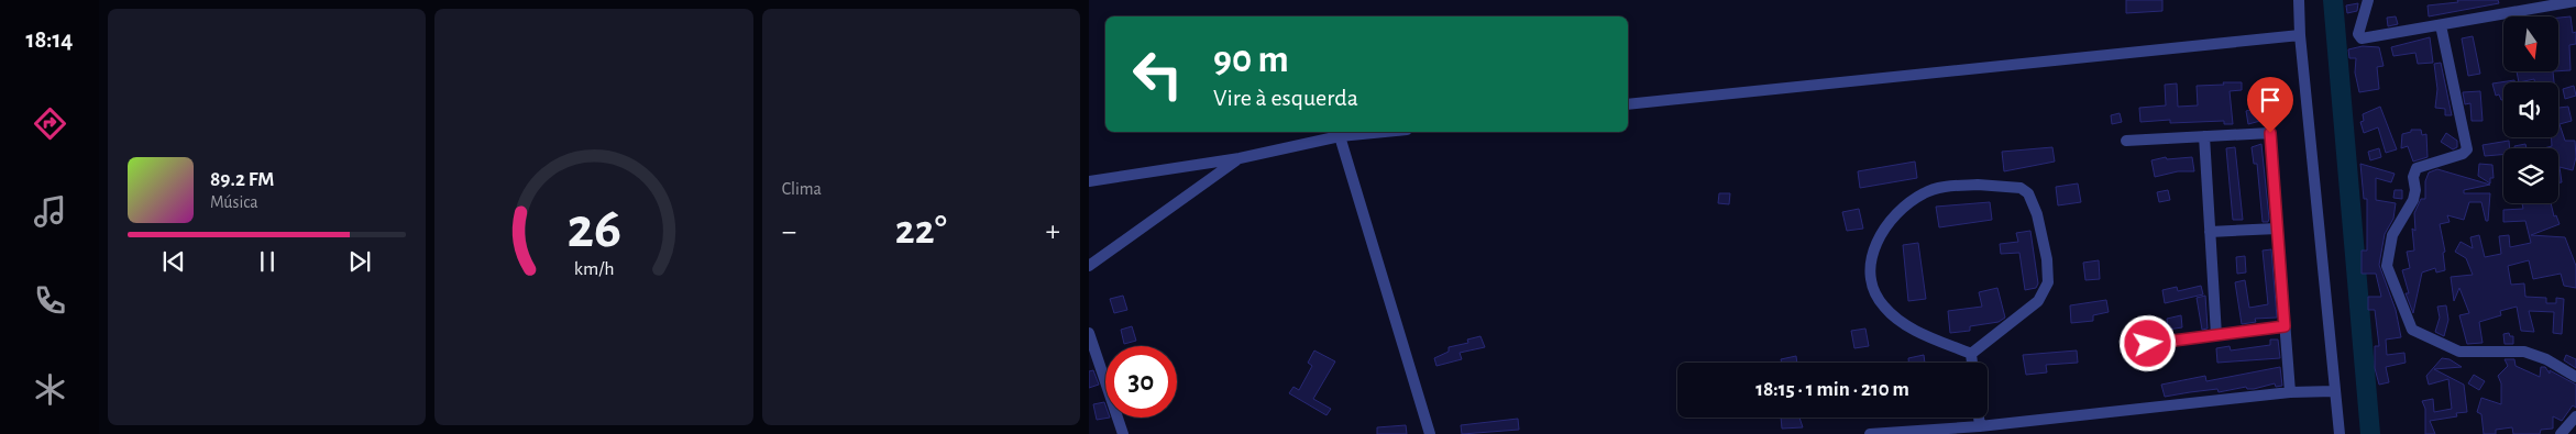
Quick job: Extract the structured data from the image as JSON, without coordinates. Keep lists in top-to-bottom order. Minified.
{"north":"bottom","page":{"tabs":"18:14","tile":"Clima","turn":["90 m","Vire à esquerda"],"song":["89.2 FM","Música"],"heat":["−","22°","+"],"limit":"30","trip":"18:15 · 1 min · 210 m","gauge":["26","km/h"]}}
